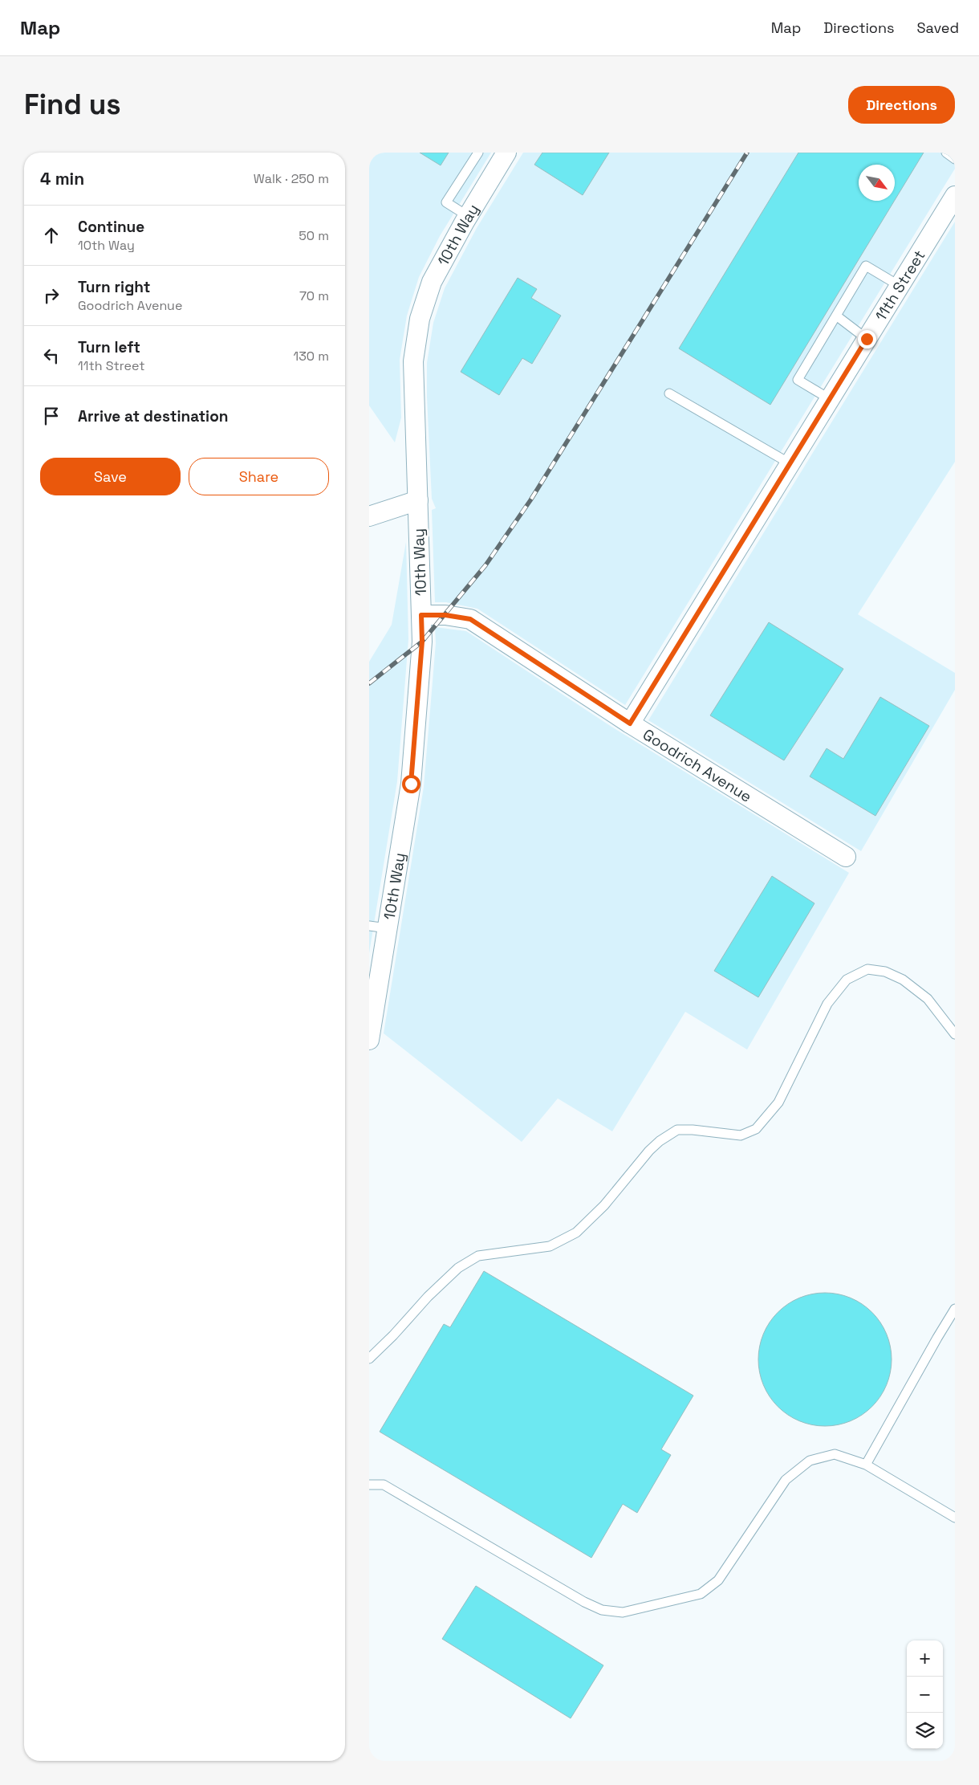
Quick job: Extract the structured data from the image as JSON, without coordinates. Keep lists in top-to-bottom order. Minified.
{"streets":{"street":["10th Way","11th Street","Goodrich Avenue"]},"crossings":[["10th Way","Goodrich Avenue"],["11th Street","Goodrich Avenue"]],"north":"bottom right","page":{"header":"Map","nav":["Map","Directions","Saved"],"buttons":["Directions",["Save","Share"]],"title":"Find us","heading":["4 min","Walk · 250 m"],"list":[["Continue","10th Way","50 m"],["Turn right","Goodrich Avenue","70 m"],["Turn left","11th Street","130 m"],"Arrive at destination"],"map_buttons":["+","−"]}}
